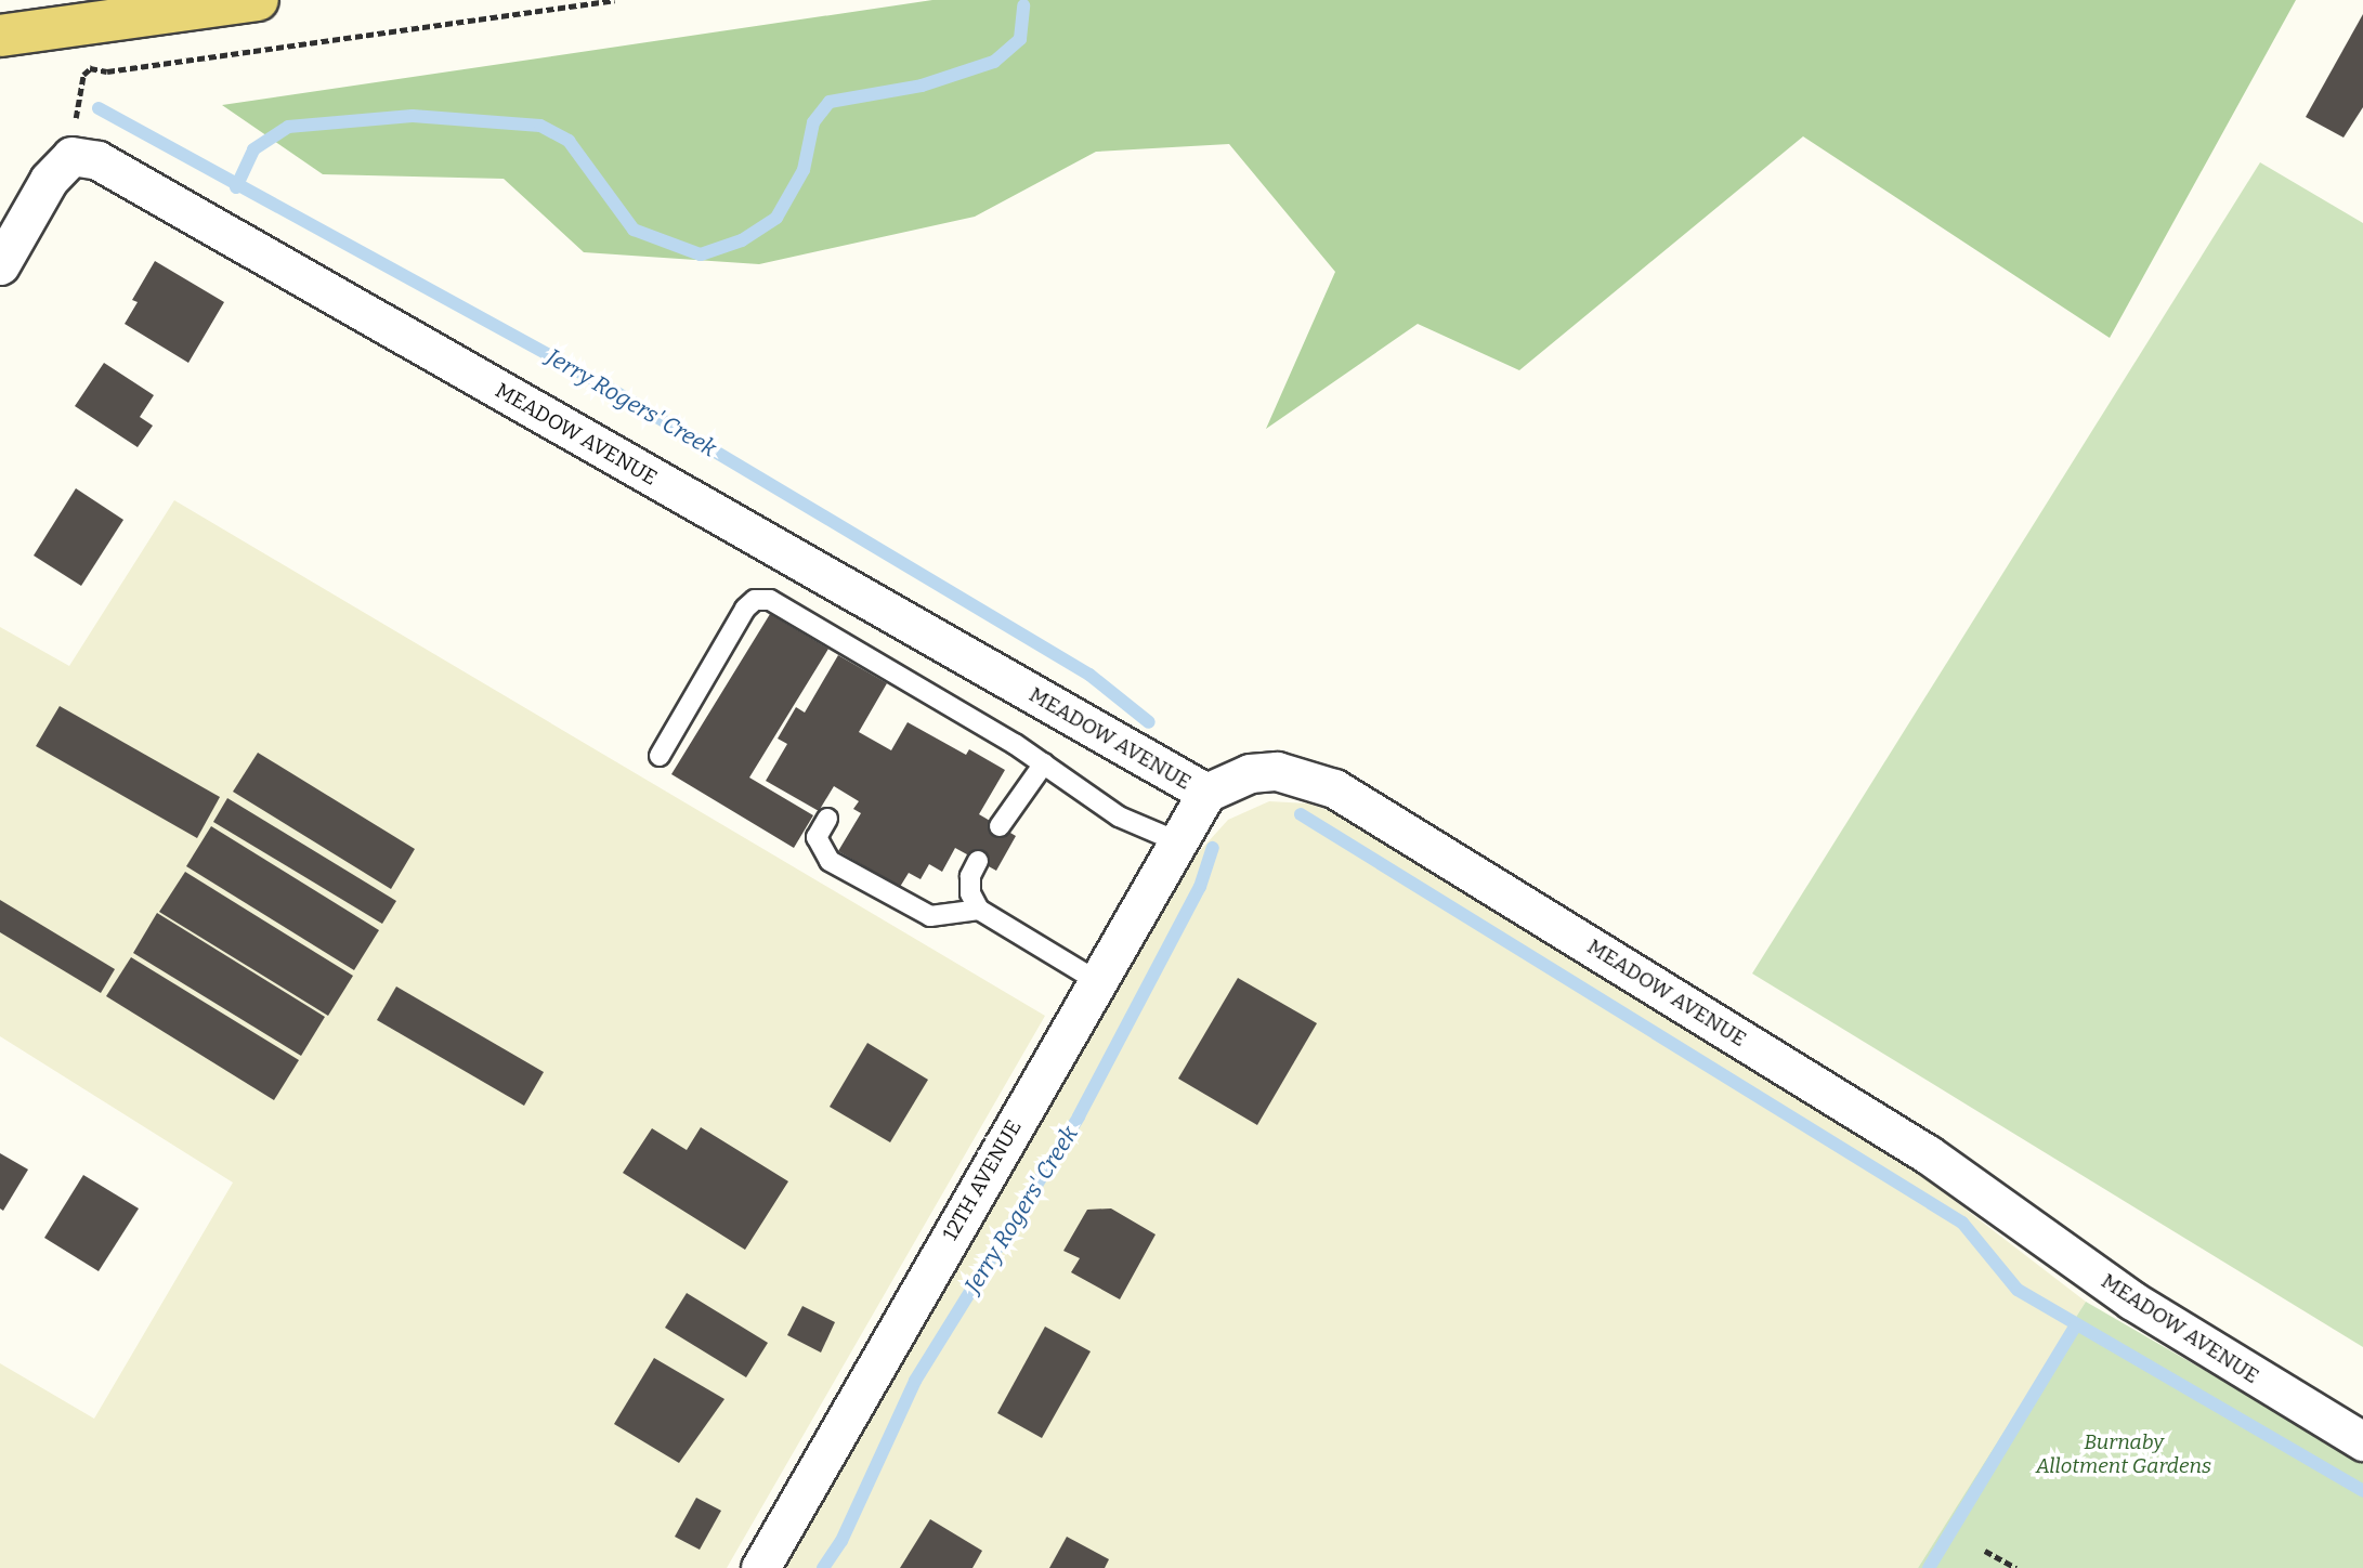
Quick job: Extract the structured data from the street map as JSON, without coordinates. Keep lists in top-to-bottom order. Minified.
{"streets":{"street":["MEADOW AVENUE","12TH AVENUE"]},"crossings":[["MEADOW AVENUE","12TH AVENUE"]],"water":["Jerry Rogers' Creek"],"parks":["Burnaby Allotment Gardens"]}
